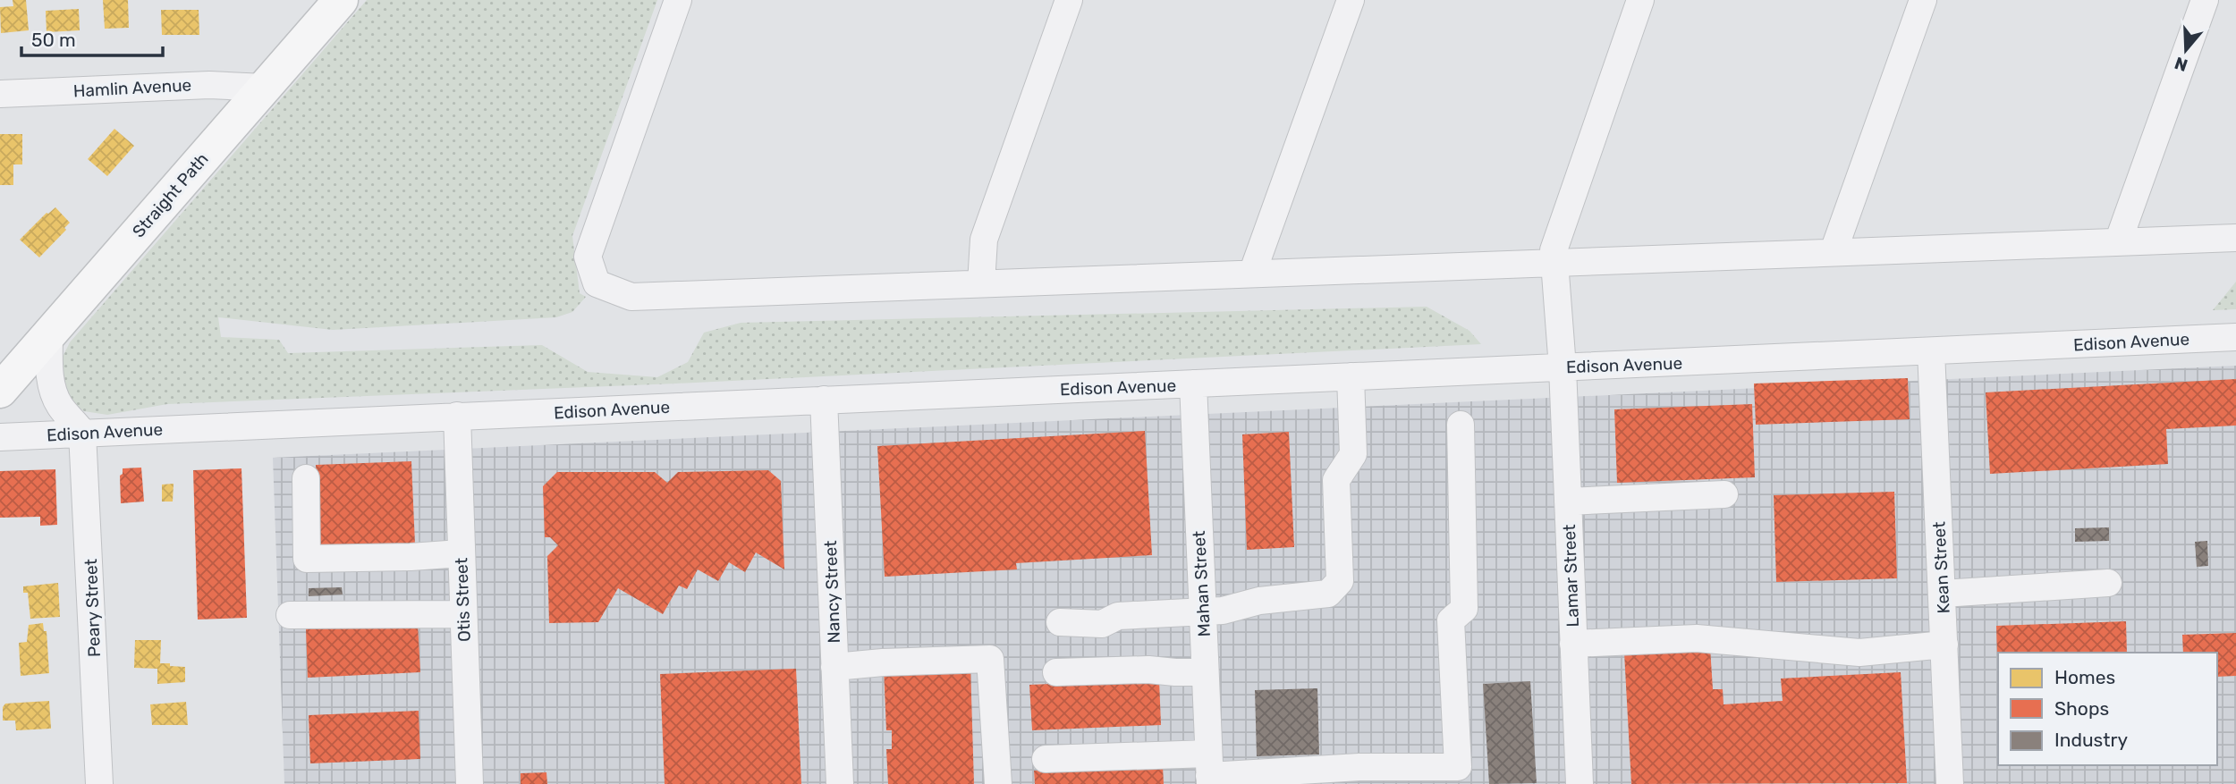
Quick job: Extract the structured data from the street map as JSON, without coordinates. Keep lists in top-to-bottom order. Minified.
{"streets":{"main road":["Straight Path"],"street":["Hamlin Avenue","Edison Avenue","Kean Street","Lamar Street","Mahan Street","Nancy Street","Otis Street","Peary Street"]},"crossings":[["Hamlin Avenue","Straight Path"],["Edison Avenue","Kean Street"],["Edison Avenue","Lamar Street"],["Edison Avenue","Mahan Street"],["Edison Avenue","Nancy Street"],["Edison Avenue","Otis Street"],["Edison Avenue","Peary Street"]],"legend":["Homes","Shops","Industry"],"scale_bar":"50 m","north":"bottom"}
